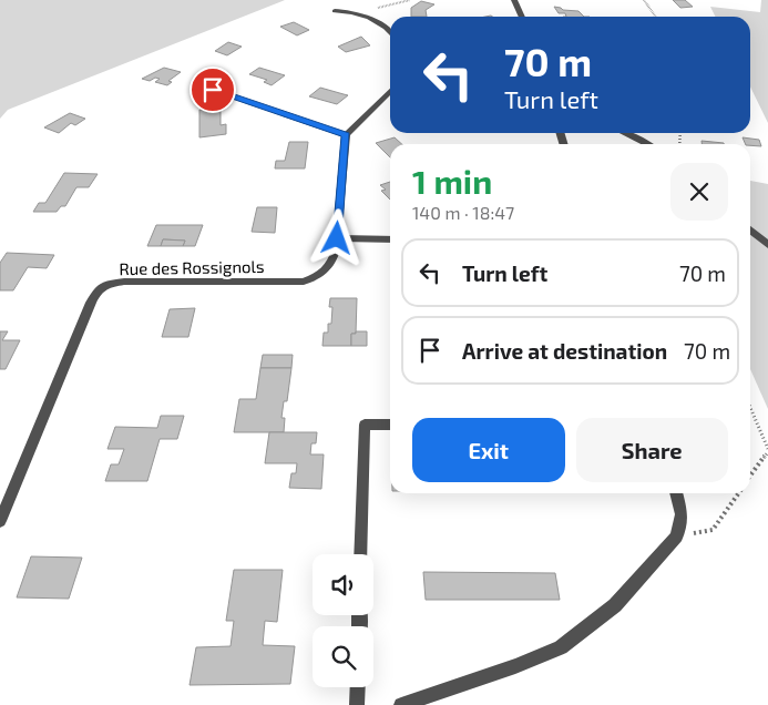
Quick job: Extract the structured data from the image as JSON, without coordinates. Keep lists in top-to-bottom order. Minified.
{"streets":{"street":["Rue des Rossignols"]},"page":{"turn":["70 m","Turn left"],"heading":["1 min","140 m · 18:47"],"list":[{"name":"Turn left","value":"70 m"},{"name":"Arrive at destination","value":"70 m"}],"buttons":["Exit","Share"]}}
